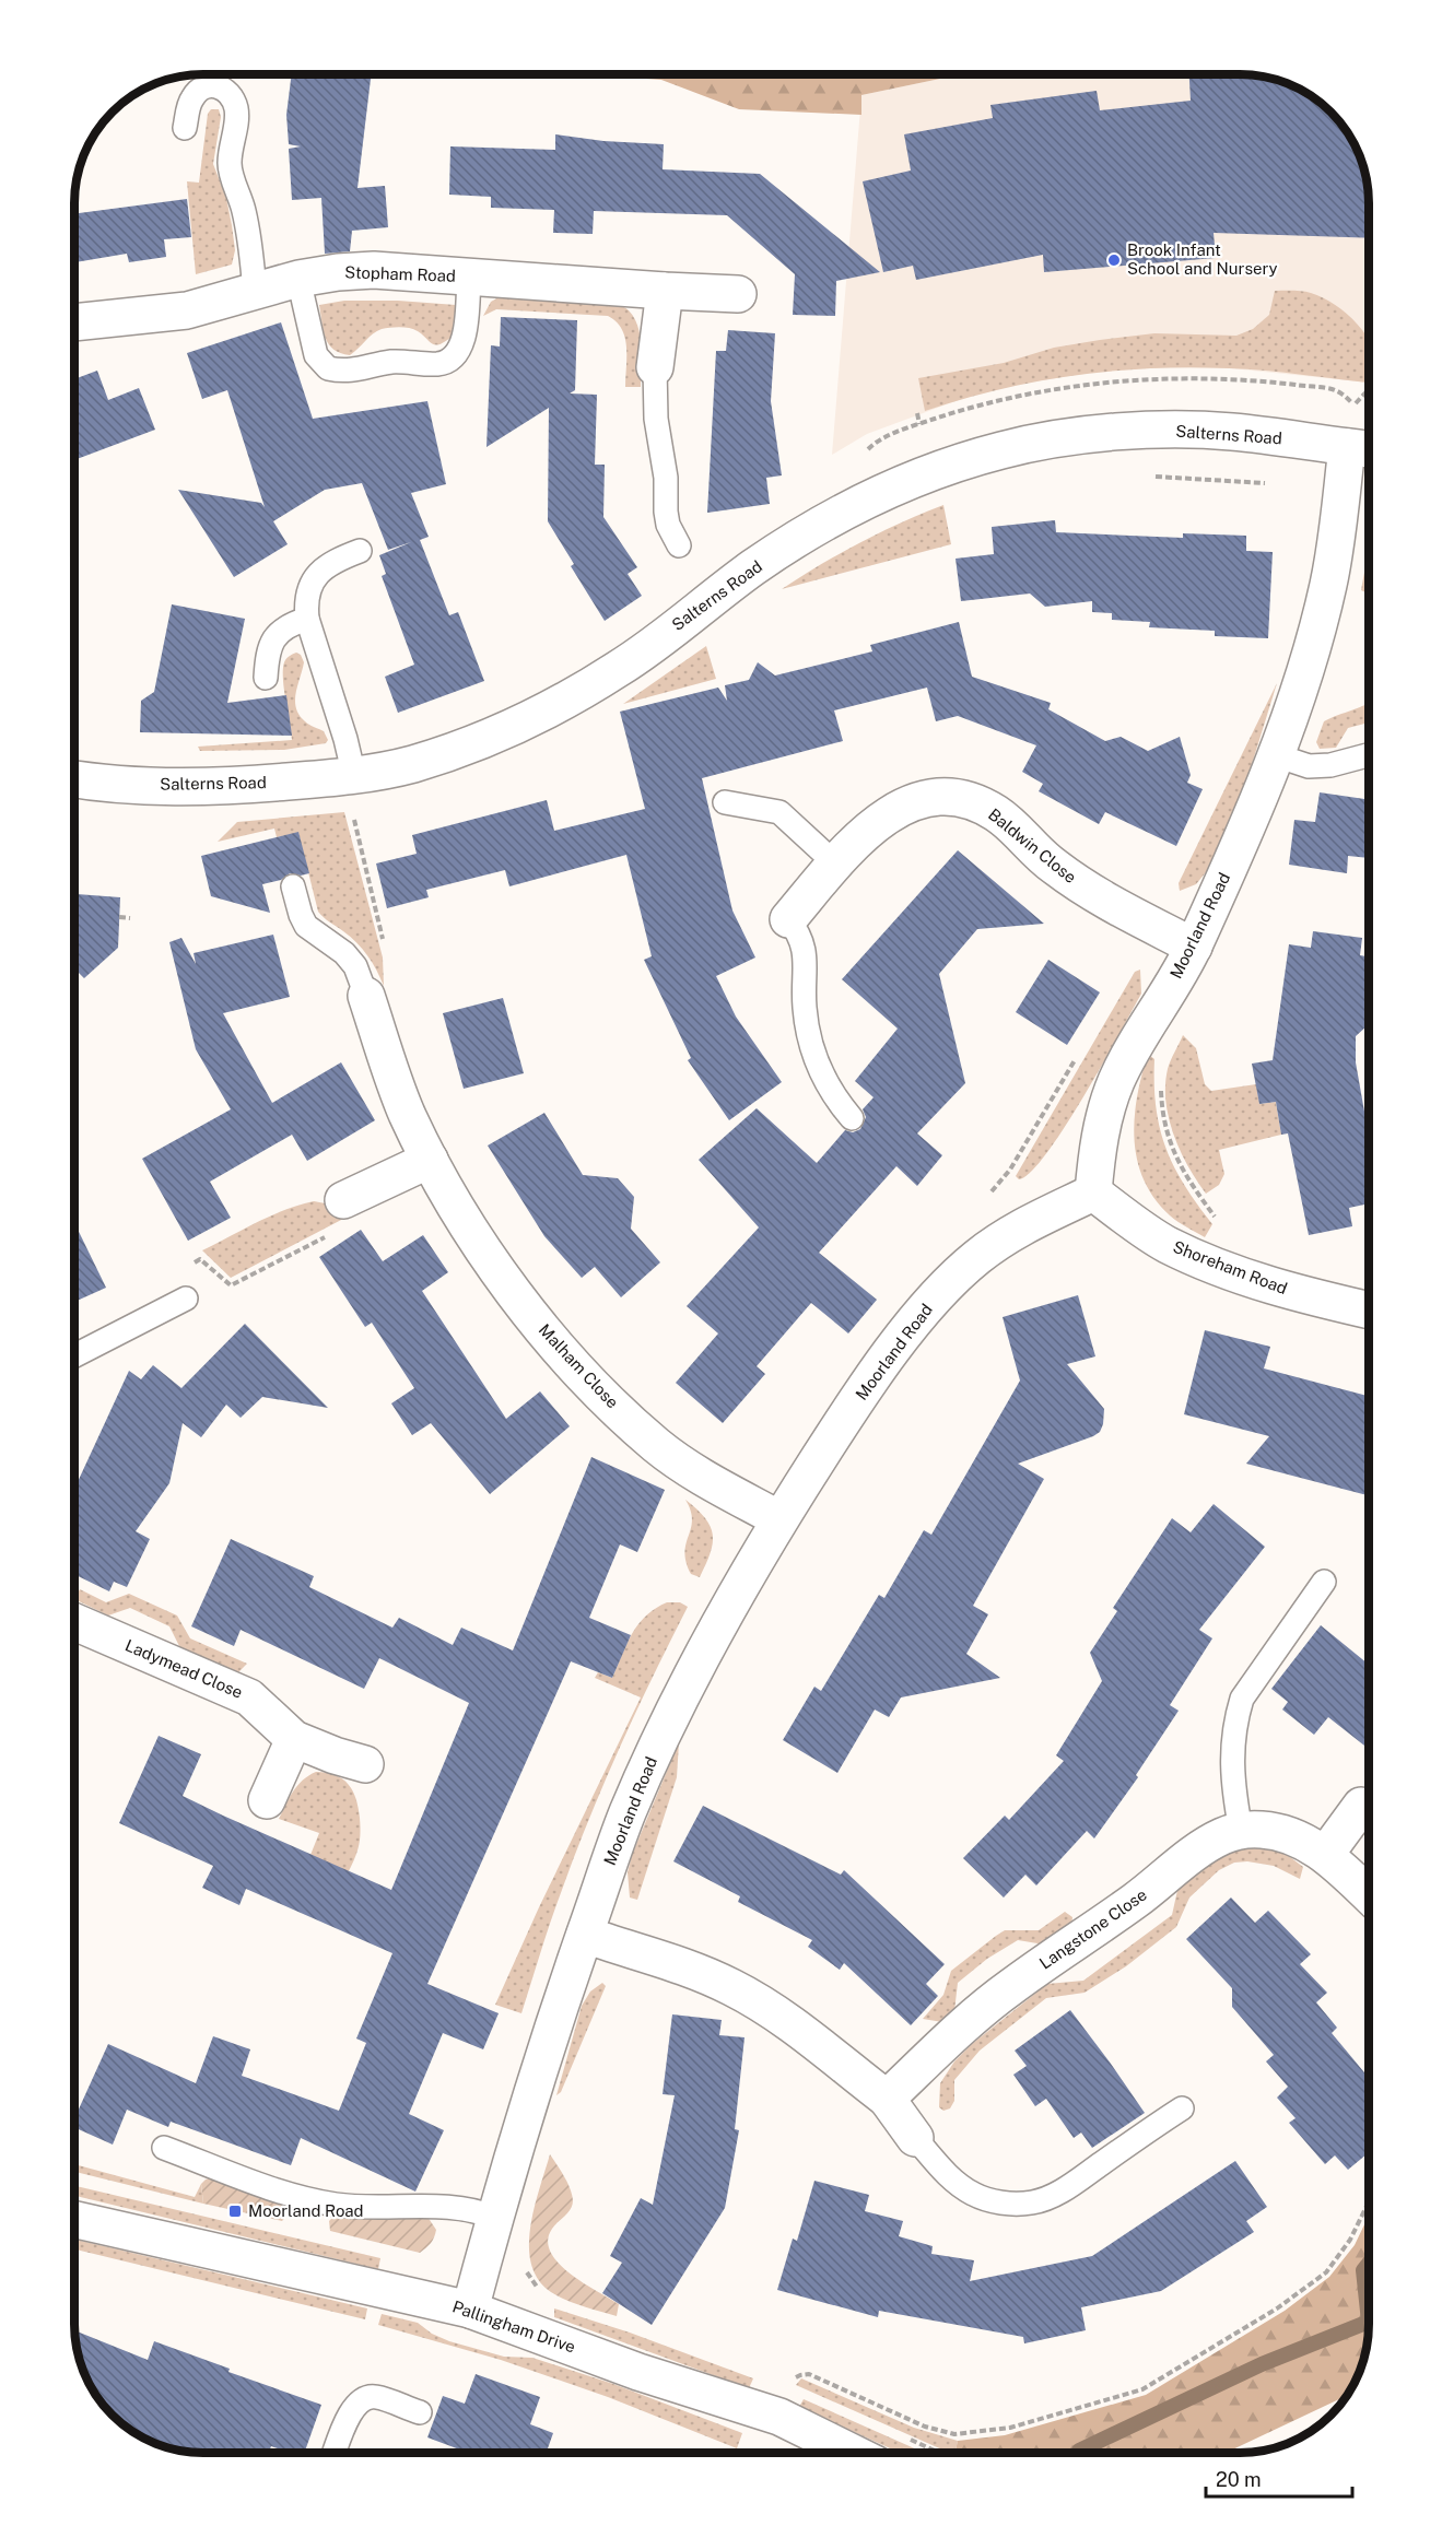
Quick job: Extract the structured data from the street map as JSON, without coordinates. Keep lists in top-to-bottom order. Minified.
{"streets":{"street":["Stopham Road","Salterns Road","Baldwin Close","Moorland Road","Shoreham Road","Malham Close","Ladymead Close","Langstone Close","Pallingham Drive"]},"crossings":[["Salterns Road","Moorland Road"],["Baldwin Close","Moorland Road"],["Moorland Road","Shoreham Road"],["Moorland Road","Malham Close"],["Moorland Road","Pallingham Drive"]],"places":{"other":["Brook Infant School and Nursery"],"transit":["Moorland Road"]},"scale_bar":"20 m"}
